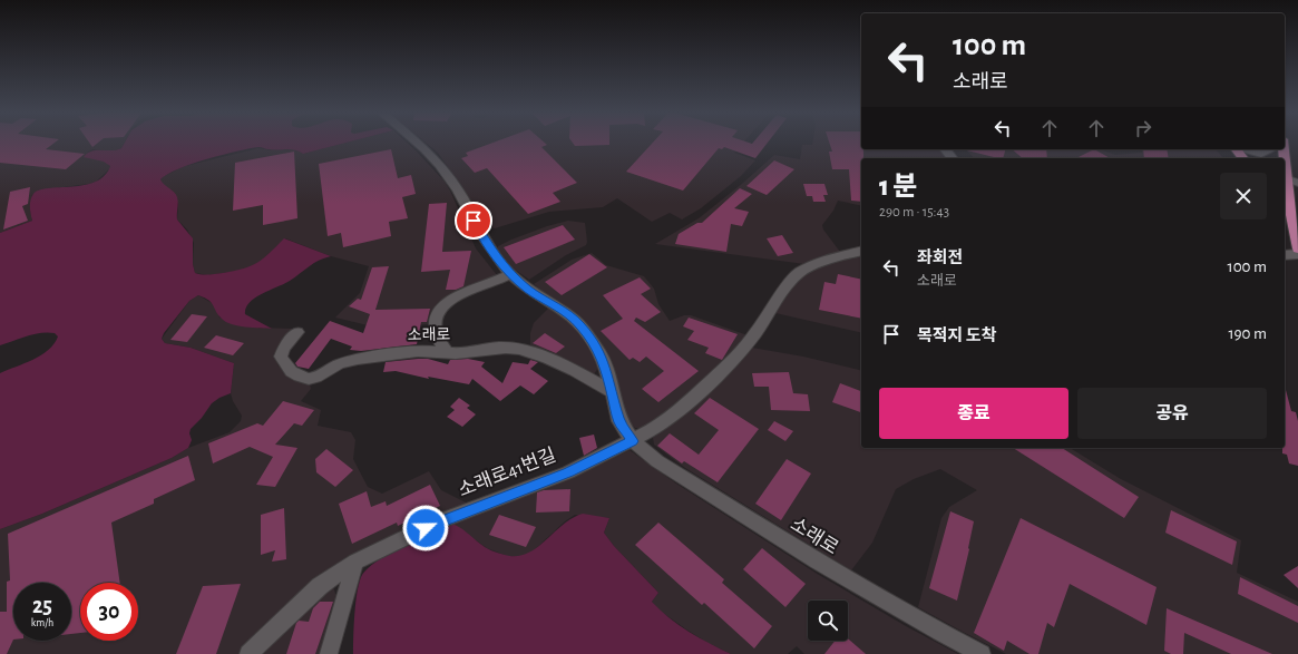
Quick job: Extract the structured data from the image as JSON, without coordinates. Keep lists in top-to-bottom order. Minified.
{"streets":{"street":["소래로","소래로41번길"]},"crossings":[["소래로","소래로41번길"]],"page":{"turn":["100 m","소래로"],"heading":["1 분","290 m · 15:43"],"list":[{"name":"좌회전","note":"소래로","value":"100 m"},{"name":"목적지 도착","value":"190 m"}],"buttons":["종료","공유"],"speed":"25 km/h","limit":"30"}}
